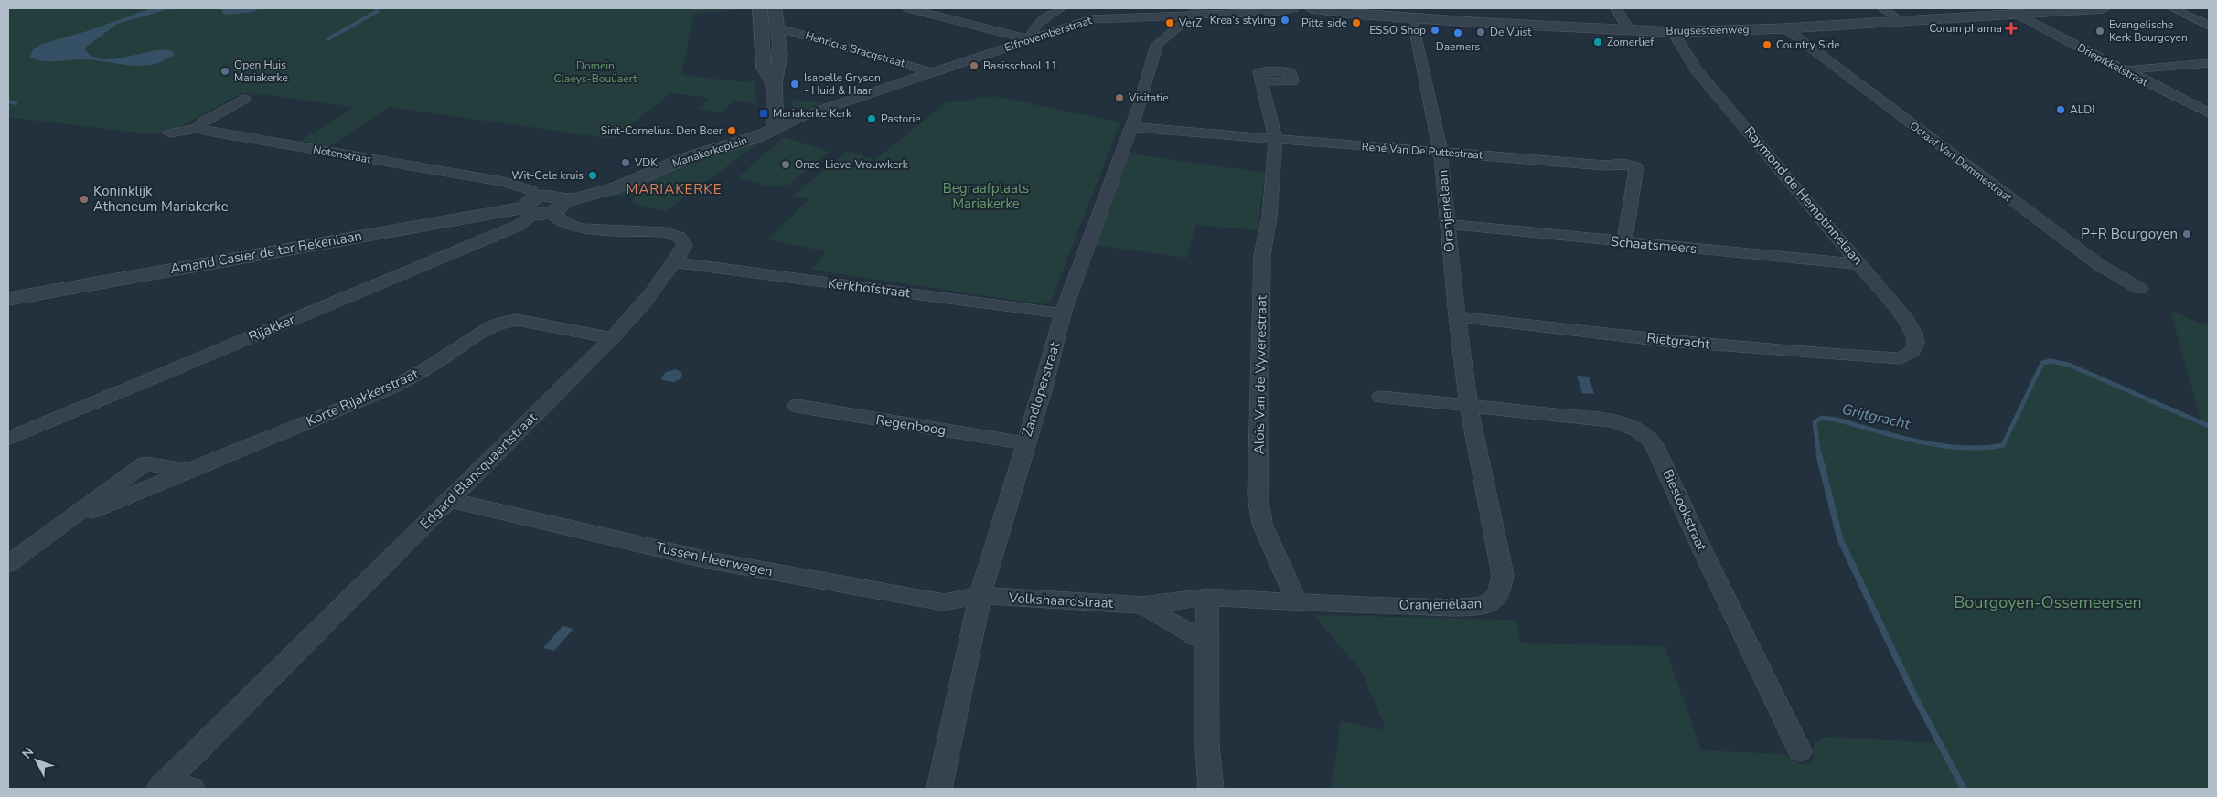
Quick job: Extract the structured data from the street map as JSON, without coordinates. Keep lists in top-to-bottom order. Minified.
{"streets":{"street":["Brugsesteenweg","Elfnovemberstraat","Henricus Bracqstraat","Driepikkelstraat","René Van De Puttestraat","Mariakerkeplein","Notenstraat","Octaaf Van Dammestraat","Raymond de Hemptinnelaan","Oranjerielaan","Schaatsmeers","Amand Casier de ter Bekenlaan","Kerkhofstraat","Rijakker","Rietgracht","Aloïs Van de Vyverestraat","Zandloperstraat","Korte Rijakkerstraat","Regenboog","Edgard Blancquaertstraat","Bieslookstraat","Tussen Heerwegen","Volkshaardstraat"]},"crossings":[["Brugsesteenweg","Driepikkelstraat"],["Brugsesteenweg","Octaaf Van Dammestraat"],["Brugsesteenweg","Raymond de Hemptinnelaan"],["Brugsesteenweg","Oranjerielaan"],["Elfnovemberstraat","Henricus Bracqstraat"],["Elfnovemberstraat","Mariakerkeplein"],["Elfnovemberstraat","Zandloperstraat"],["René Van De Puttestraat","Oranjerielaan"],["René Van De Puttestraat","Schaatsmeers"],["René Van De Puttestraat","Aloïs Van de Vyverestraat"],["René Van De Puttestraat","Zandloperstraat"],["Mariakerkeplein","Notenstraat"],["Mariakerkeplein","Amand Casier de ter Bekenlaan"],["Mariakerkeplein","Rijakker"],["Mariakerkeplein","Edgard Blancquaertstraat"],["Notenstraat","Amand Casier de ter Bekenlaan"],["Notenstraat","Rijakker"],["Notenstraat","Edgard Blancquaertstraat"],["Raymond de Hemptinnelaan","Schaatsmeers"],["Raymond de Hemptinnelaan","Rietgracht"],["Oranjerielaan","Schaatsmeers"],["Oranjerielaan","Rietgracht"],["Oranjerielaan","Aloïs Van de Vyverestraat"],["Oranjerielaan","Bieslookstraat"],["Oranjerielaan","Volkshaardstraat"],["Amand Casier de ter Bekenlaan","Rijakker"],["Amand Casier de ter Bekenlaan","Edgard Blancquaertstraat"],["Kerkhofstraat","Zandloperstraat"],["Kerkhofstraat","Edgard Blancquaertstraat"],["Rijakker","Edgard Blancquaertstraat"],["Aloïs Van de Vyverestraat","Volkshaardstraat"],["Zandloperstraat","Regenboog"],["Zandloperstraat","Tussen Heerwegen"],["Zandloperstraat","Volkshaardstraat"],["Korte Rijakkerstraat","Edgard Blancquaertstraat"],["Edgard Blancquaertstraat","Tussen Heerwegen"],["Tussen Heerwegen","Volkshaardstraat"]],"districts":["MARIAKERKE"],"water":["Grijtgracht"],"parks":["Domein Claeys-Bouüaert","Begraafplaats Mariakerke","Bourgoyen-Ossemeersen"],"places":{"other":["Krea's styling","VerZ","Pitta side","ESSO Shop","Evangelische Kerk Bourgoyen","De Vuist","Daemers","Zomerlief","Country Side","Basisschool 11","Open Huis Mariakerke","Isabelle Gryson - Huid & Haar","Visitatie","ALDI","Pastorie","Sint-Cornelius. Den Boer","VDK","Onze-Lieve-Vrouwkerk","Wit-Gele kruis","Koninklijk Atheneum Mariakerke","P+R Bourgoyen"],"health":["Corum pharma"],"transit":["Mariakerke Kerk"]},"north":"top left"}
